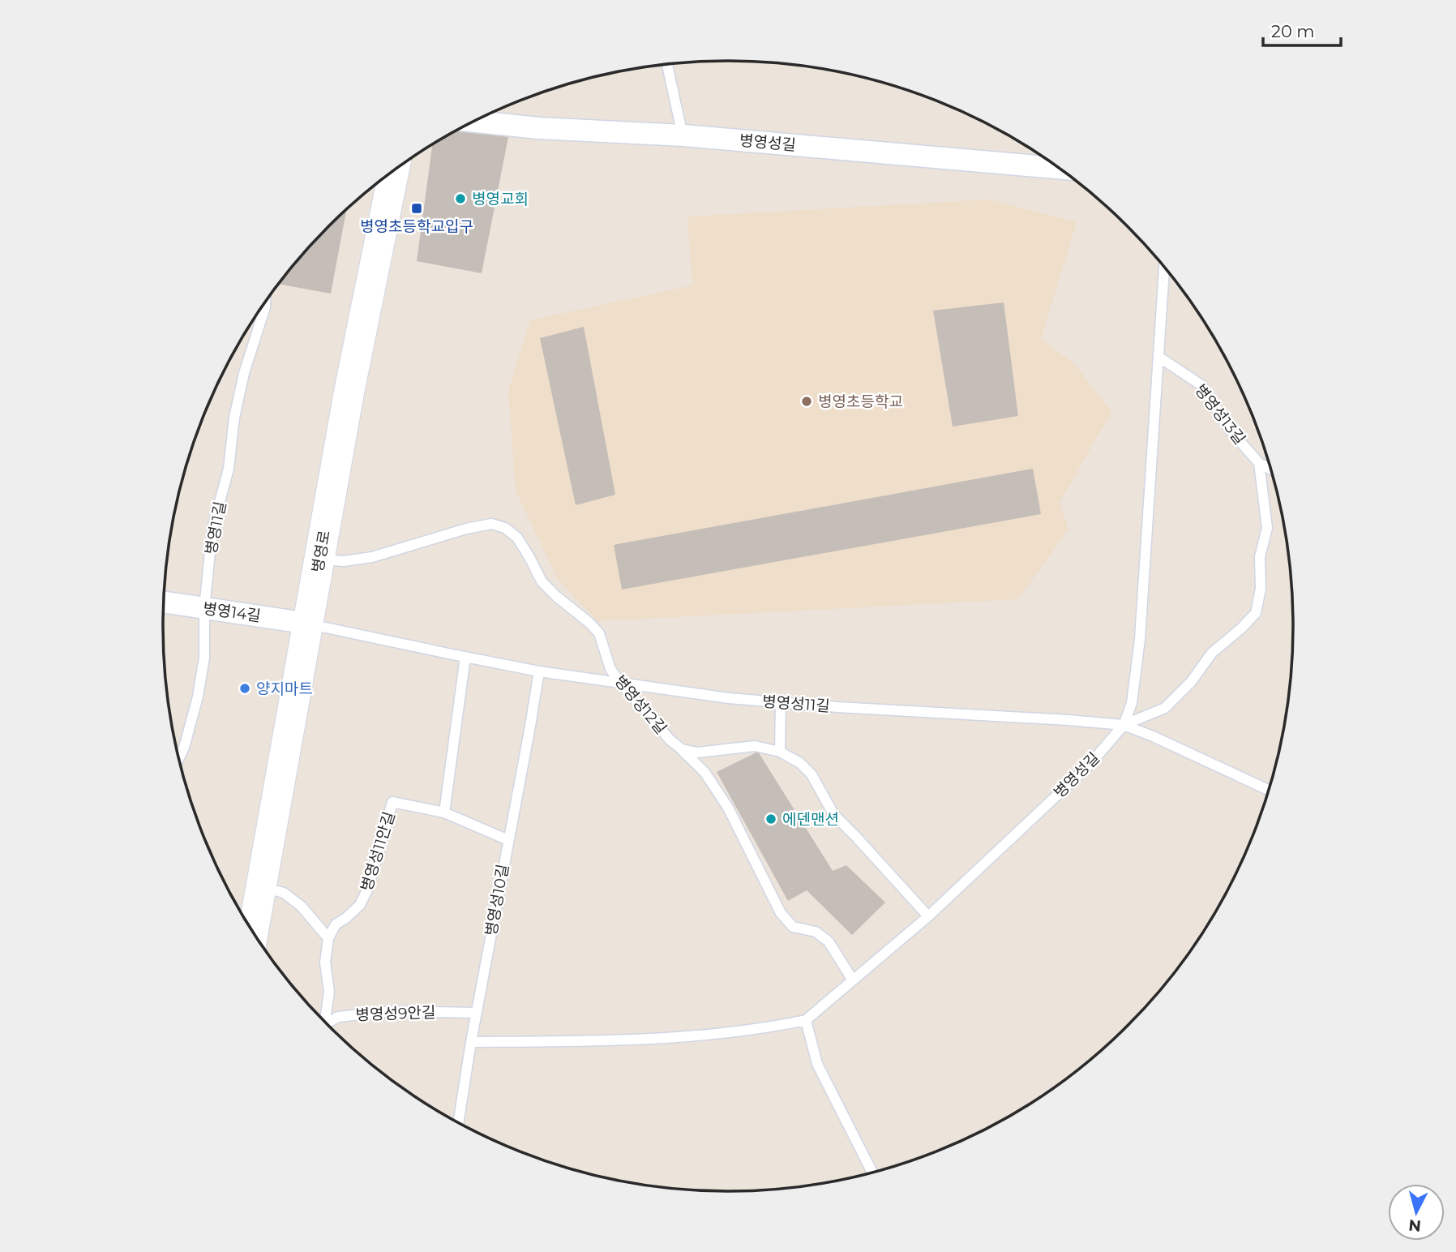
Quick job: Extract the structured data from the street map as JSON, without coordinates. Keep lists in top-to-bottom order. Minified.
{"streets":{"street":["병영성길","병영로","병영14길"],"lane":["병영성13길","병영11길","병영성11길","병영성12길","병영성11안길","병영성10길","병영성9안길"]},"crossings":[["병영성길","병영성13길"],["병영성길","병영성11길"],["병영성길","병영성12길"],["병영11길","병영14길"],["병영로","병영14길"],["병영로","병영성11길"],["병영로","병영성12길"],["병영14길","병영성11길"],["병영성11길","병영성12길"],["병영성11길","병영성10길"],["병영성11안길","병영성10길"],["병영성10길","병영성9안길"]],"places":{"other":["병영교회","병영초등학교","양지마트","에덴맨션"],"transit":["병영초등학교입구"]},"scale_bar":"20 m","north":"bottom"}
